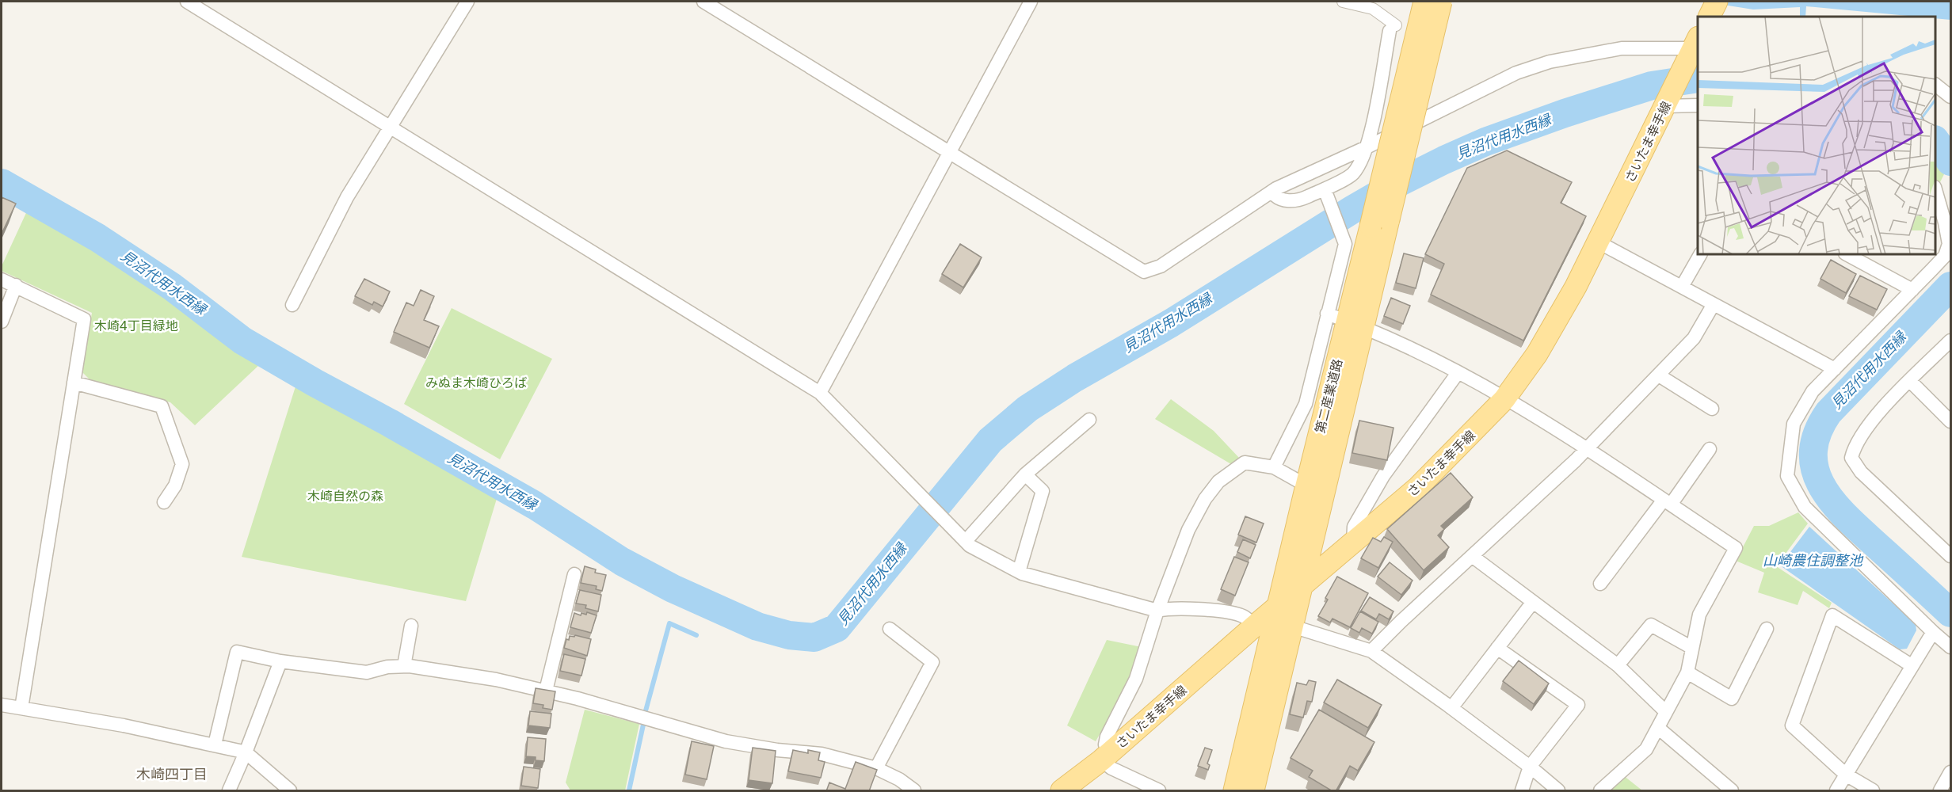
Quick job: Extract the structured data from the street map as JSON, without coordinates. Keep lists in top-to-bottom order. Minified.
{"streets":{"main road":["さいたま幸手線","第二産業道路"]},"crossings":[["さいたま幸手線","第二産業道路"]],"districts":["木崎四丁目"],"water":["見沼代用水西縁","山崎農住調整池"],"parks":["木崎4丁目緑地","みぬま木崎ひろば","木崎自然の森"]}
